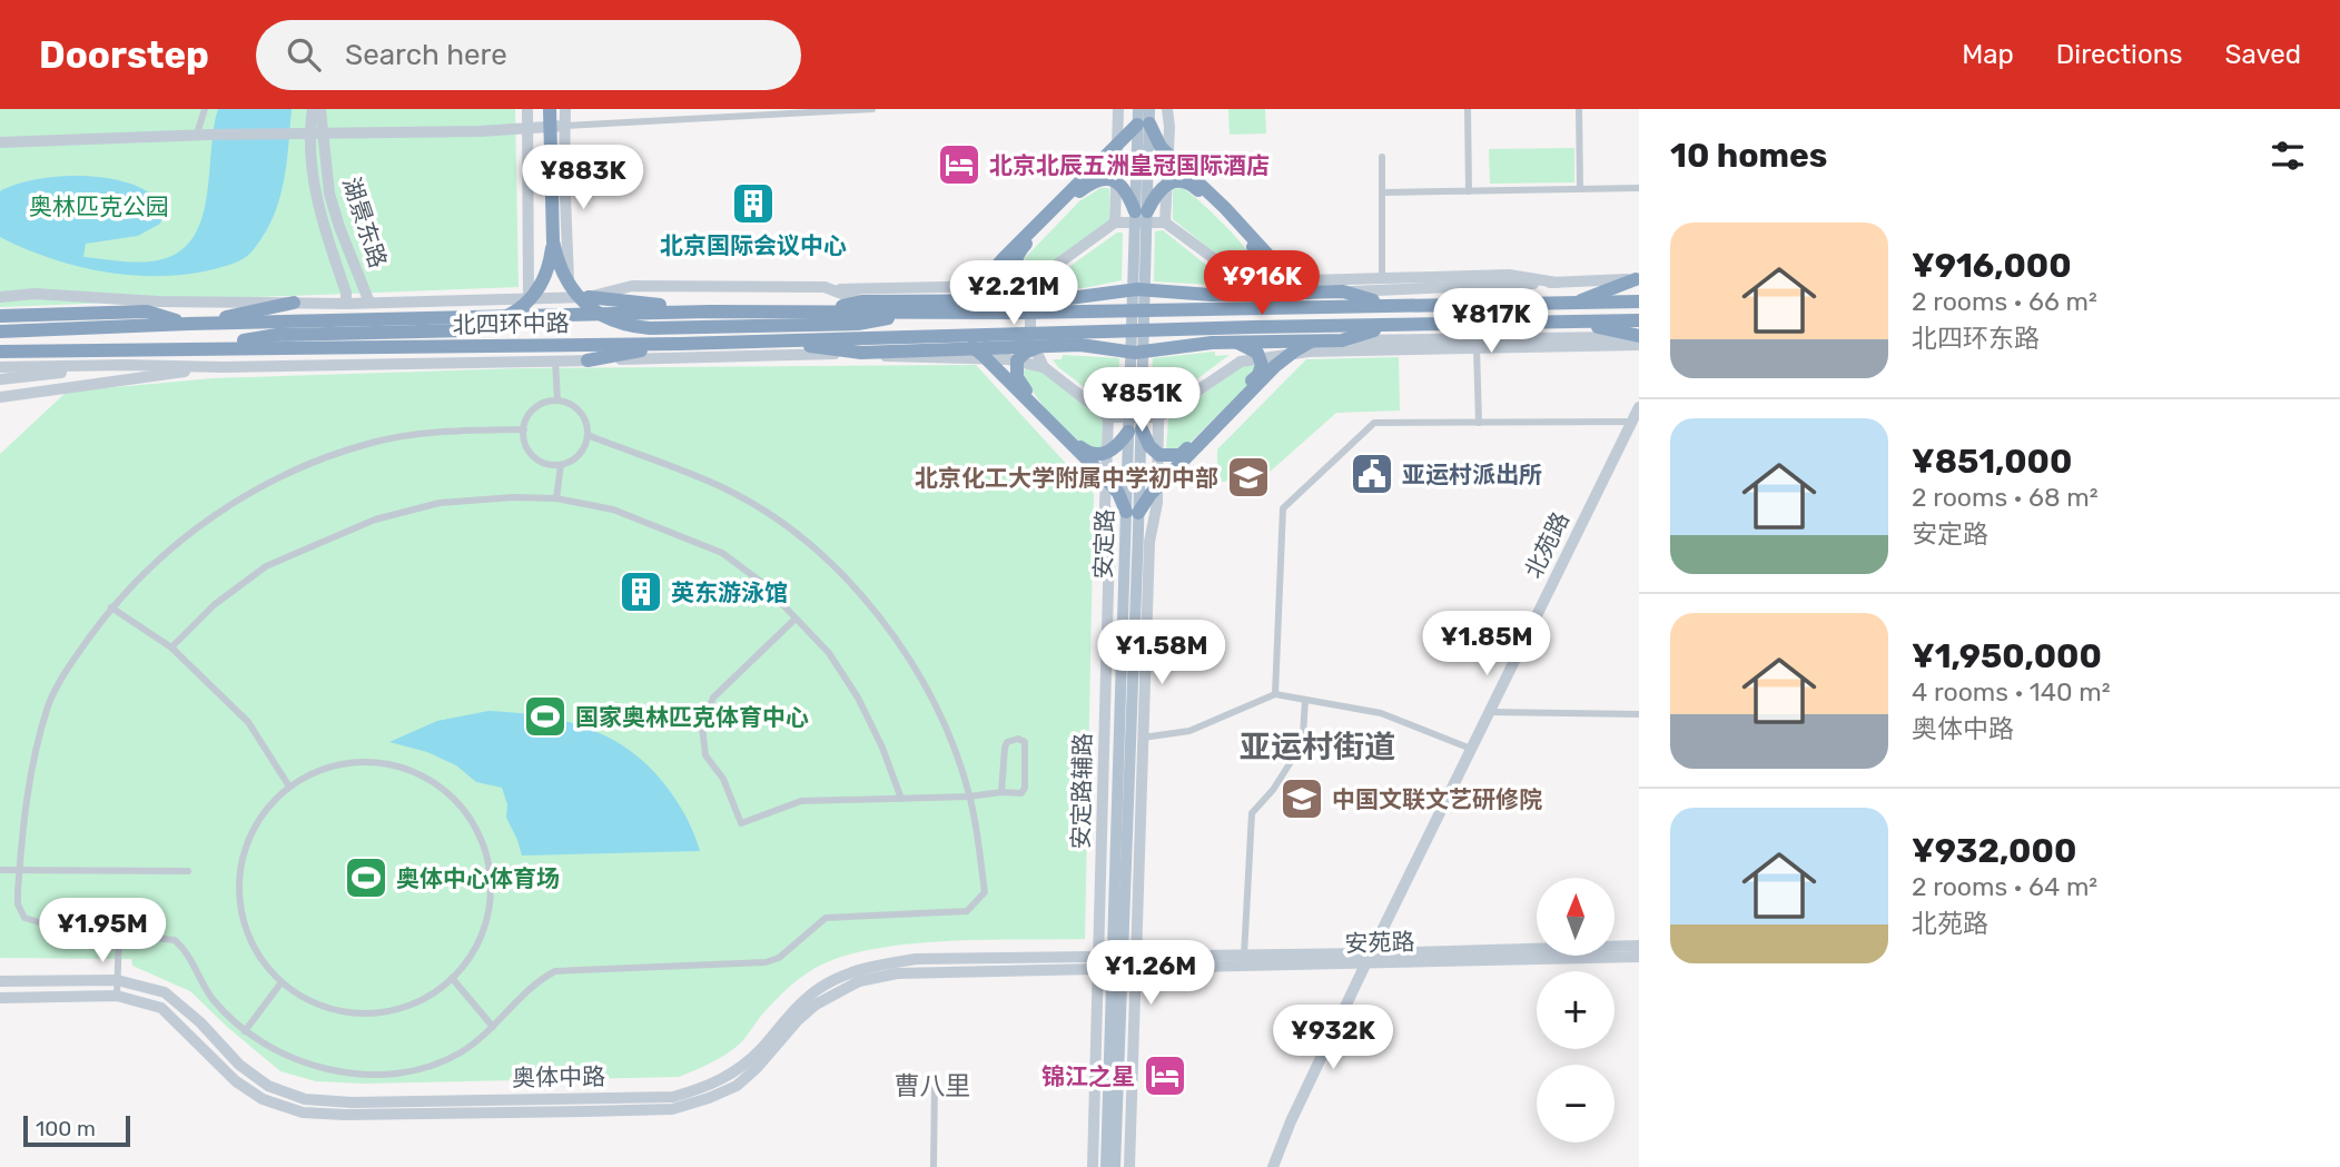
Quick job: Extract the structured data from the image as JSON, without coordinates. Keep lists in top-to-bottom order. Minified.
{"streets":{"highway":["北四环中路"],"main road":["安定路"],"street":["湖景东路","北苑路","安定路辅路","安苑路","奥体中路"]},"crossings":[["湖景东路","北四环中路"],["北四环中路","安定路辅路"],["安定路","安苑路"],["安定路","奥体中路"],["北苑路","安苑路"],["安定路辅路","奥体中路"],["安苑路","奥体中路"]],"districts":["亚运村街道","曹八里"],"parks":["奥林匹克公园"],"places":{"hotel":["北京北辰五洲皇冠国际酒店","锦江之星"],"building":["北京国际会议中心","英东游泳馆"],"public building":["亚运村派出所"],"school or university":["北京化工大学附属中学初中部","中国文联文艺研修院"],"sports":["国家奥林匹克体育中心","奥体中心体育场"]},"scale_bar":"100 m","north":"top","page":{"header":"Doorstep","search":"Search here","nav":["Map","Directions","Saved"],"heading":"10 homes","price":["¥883K","¥916K","¥2.21M","¥817K","¥851K","¥1.85M","¥1.58M","¥1.95M","¥1.26M","¥932K"],"list":[{"name":"¥916,000","note":"2 rooms · 66 m² · 北四环东路"},{"name":"¥851,000","note":"2 rooms · 68 m² · 安定路"},{"name":"¥1,950,000","note":"4 rooms · 140 m² · 奥体中路"},{"name":"¥932,000","note":"2 rooms · 64 m² · 北苑路"}],"map_buttons":["+","−"],"scale":"100 m"}}
